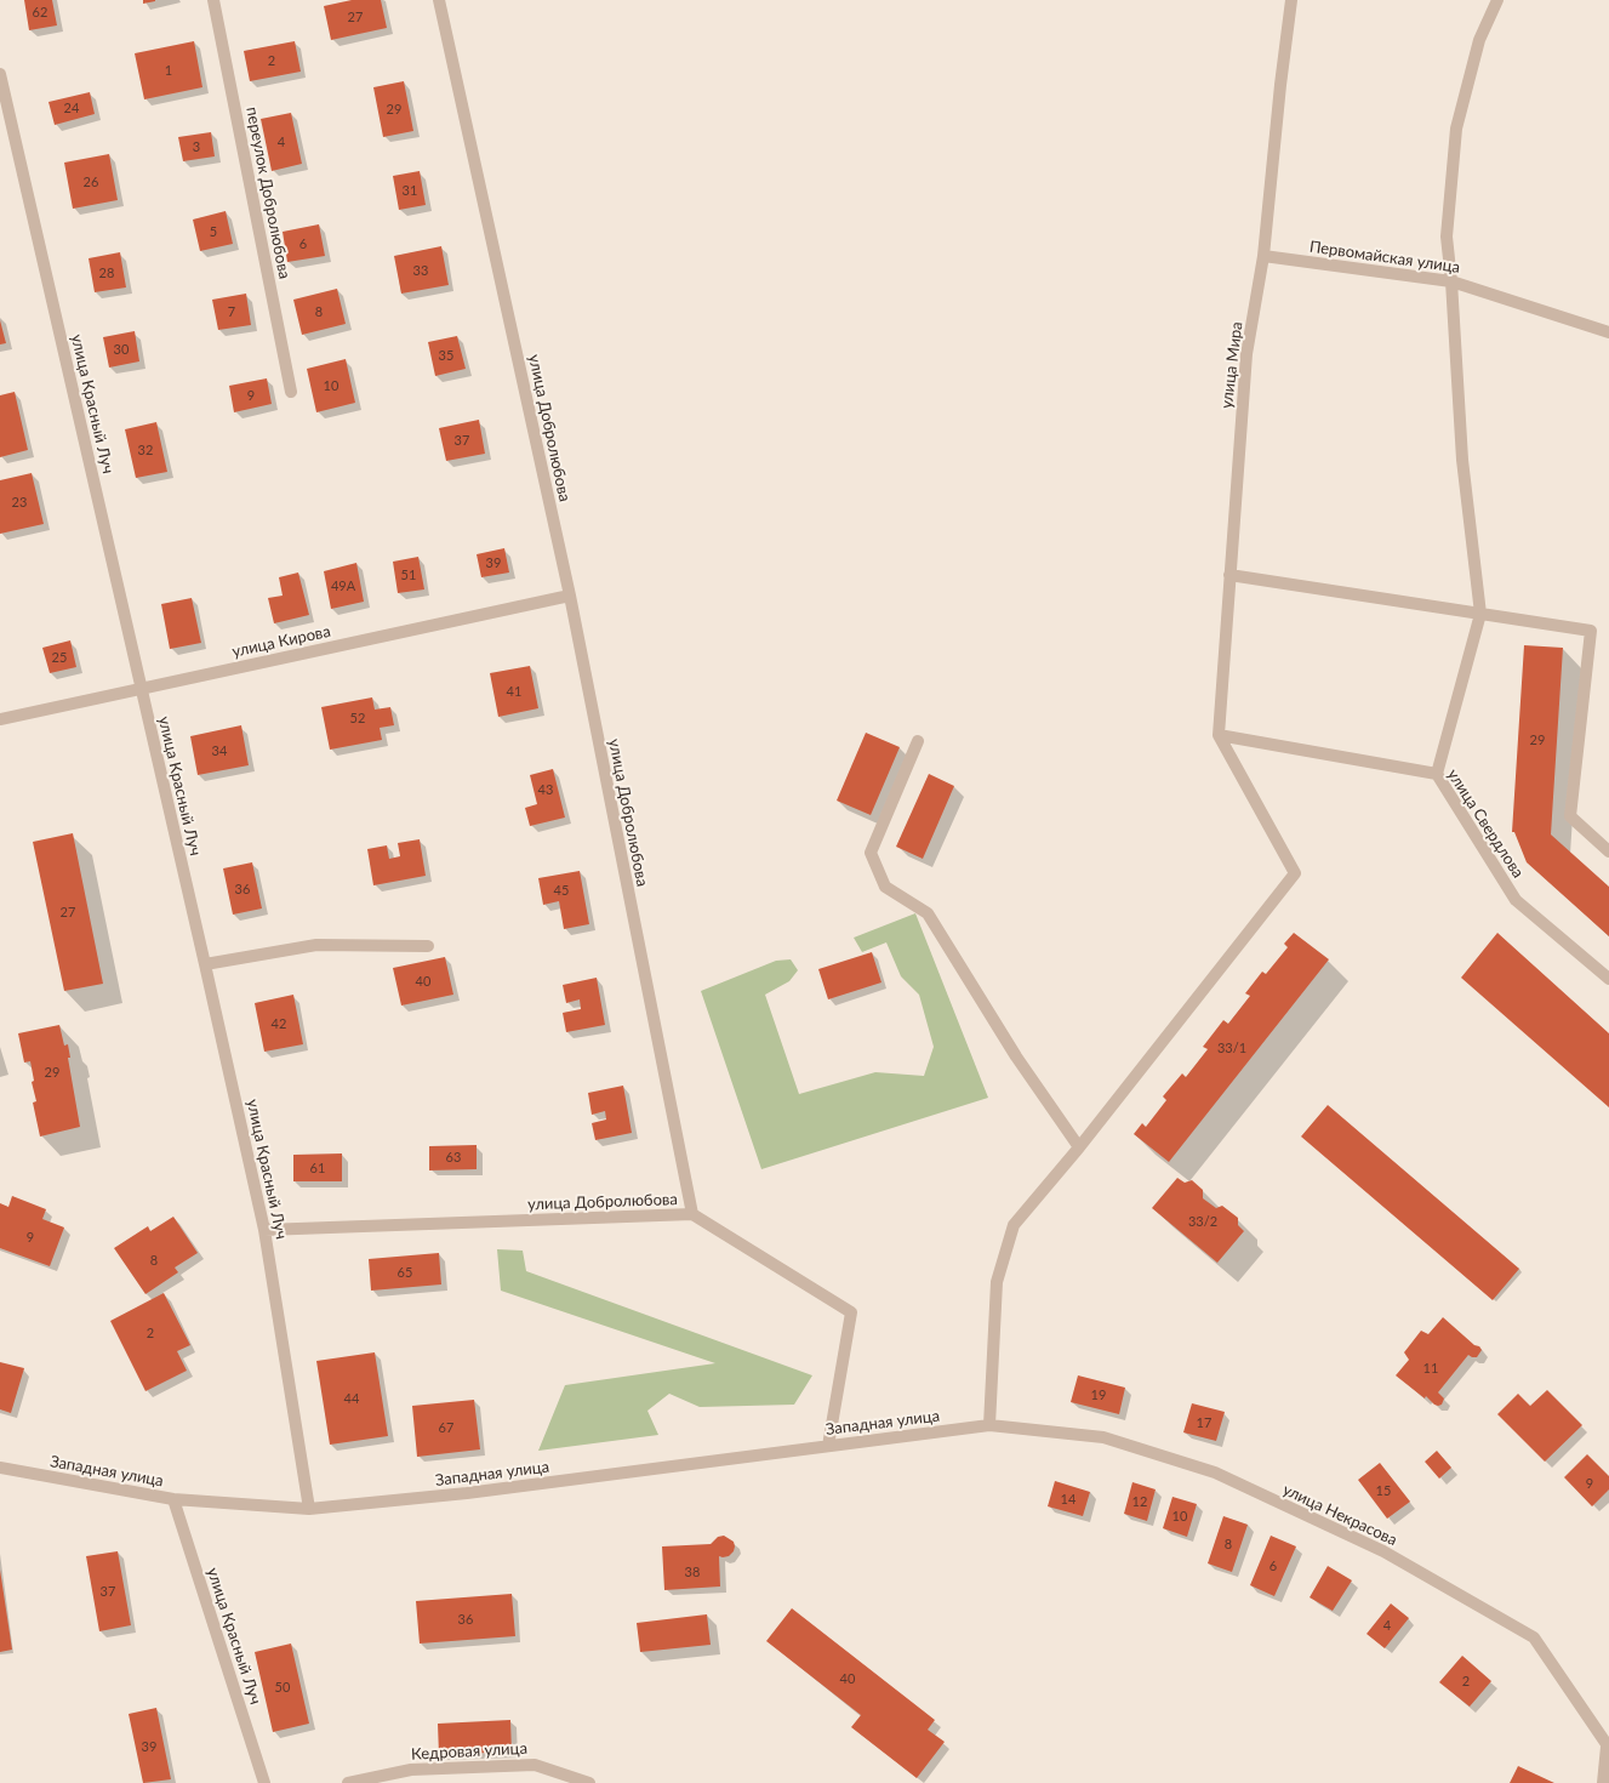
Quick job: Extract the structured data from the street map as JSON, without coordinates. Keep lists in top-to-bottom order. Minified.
{"streets":{"street":["переулок Добролюбова","Первомайская улица","улица Мира","улица Красный Луч","улица Добролюбова","улица Кирова","улица Свердлова","Западная улица","улица Некрасова","Кедровая улица"]},"crossings":[["Первомайская улица","улица Мира"],["улица Мира","улица Свердлова"],["улица Красный Луч","улица Добролюбова"],["улица Красный Луч","улица Кирова"],["улица Красный Луч","Западная улица"],["улица Добролюбова","улица Кирова"],["Западная улица","улица Некрасова"]],"house_numbers":["62","27","2","1","24","29","4","3","26","31","5","6","33","28","7","8","30","35","10","9","37","32","23","39","51","49А","25","41","52","29","34","43","36","45","27","40","42","33/1","29","63","61","33/2","9","8","65","2","11","19","44","17","67","9","15","14","12","10","8","6","38","37","36","4","40","2","50","39"]}
